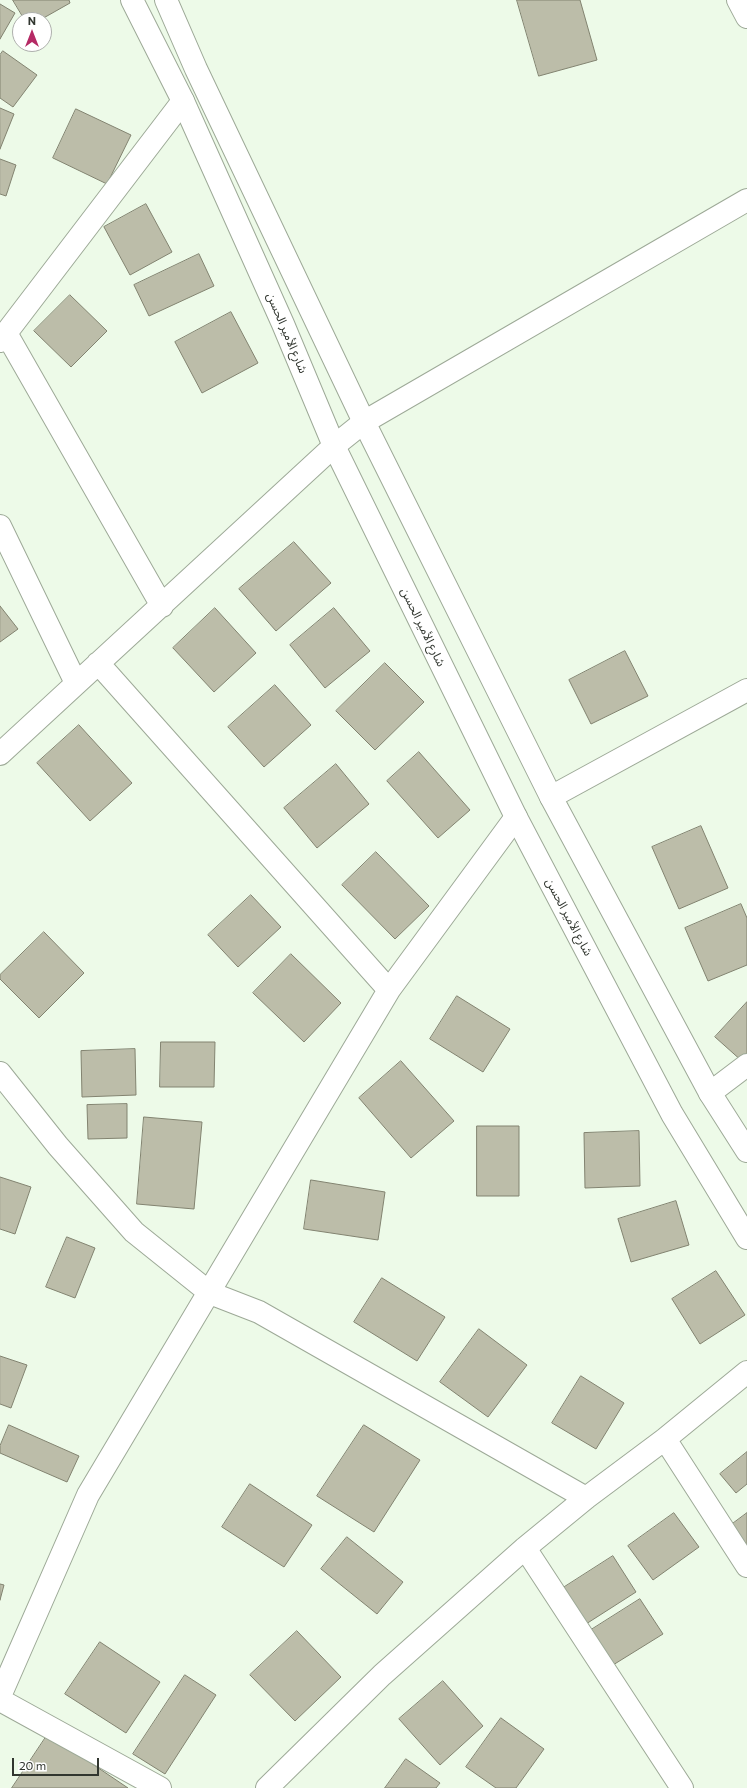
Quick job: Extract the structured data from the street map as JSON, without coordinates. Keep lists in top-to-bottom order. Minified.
{"streets":{"street":["شارع الأمير الحسن"]},"scale_bar":"20 m","north":"top"}
